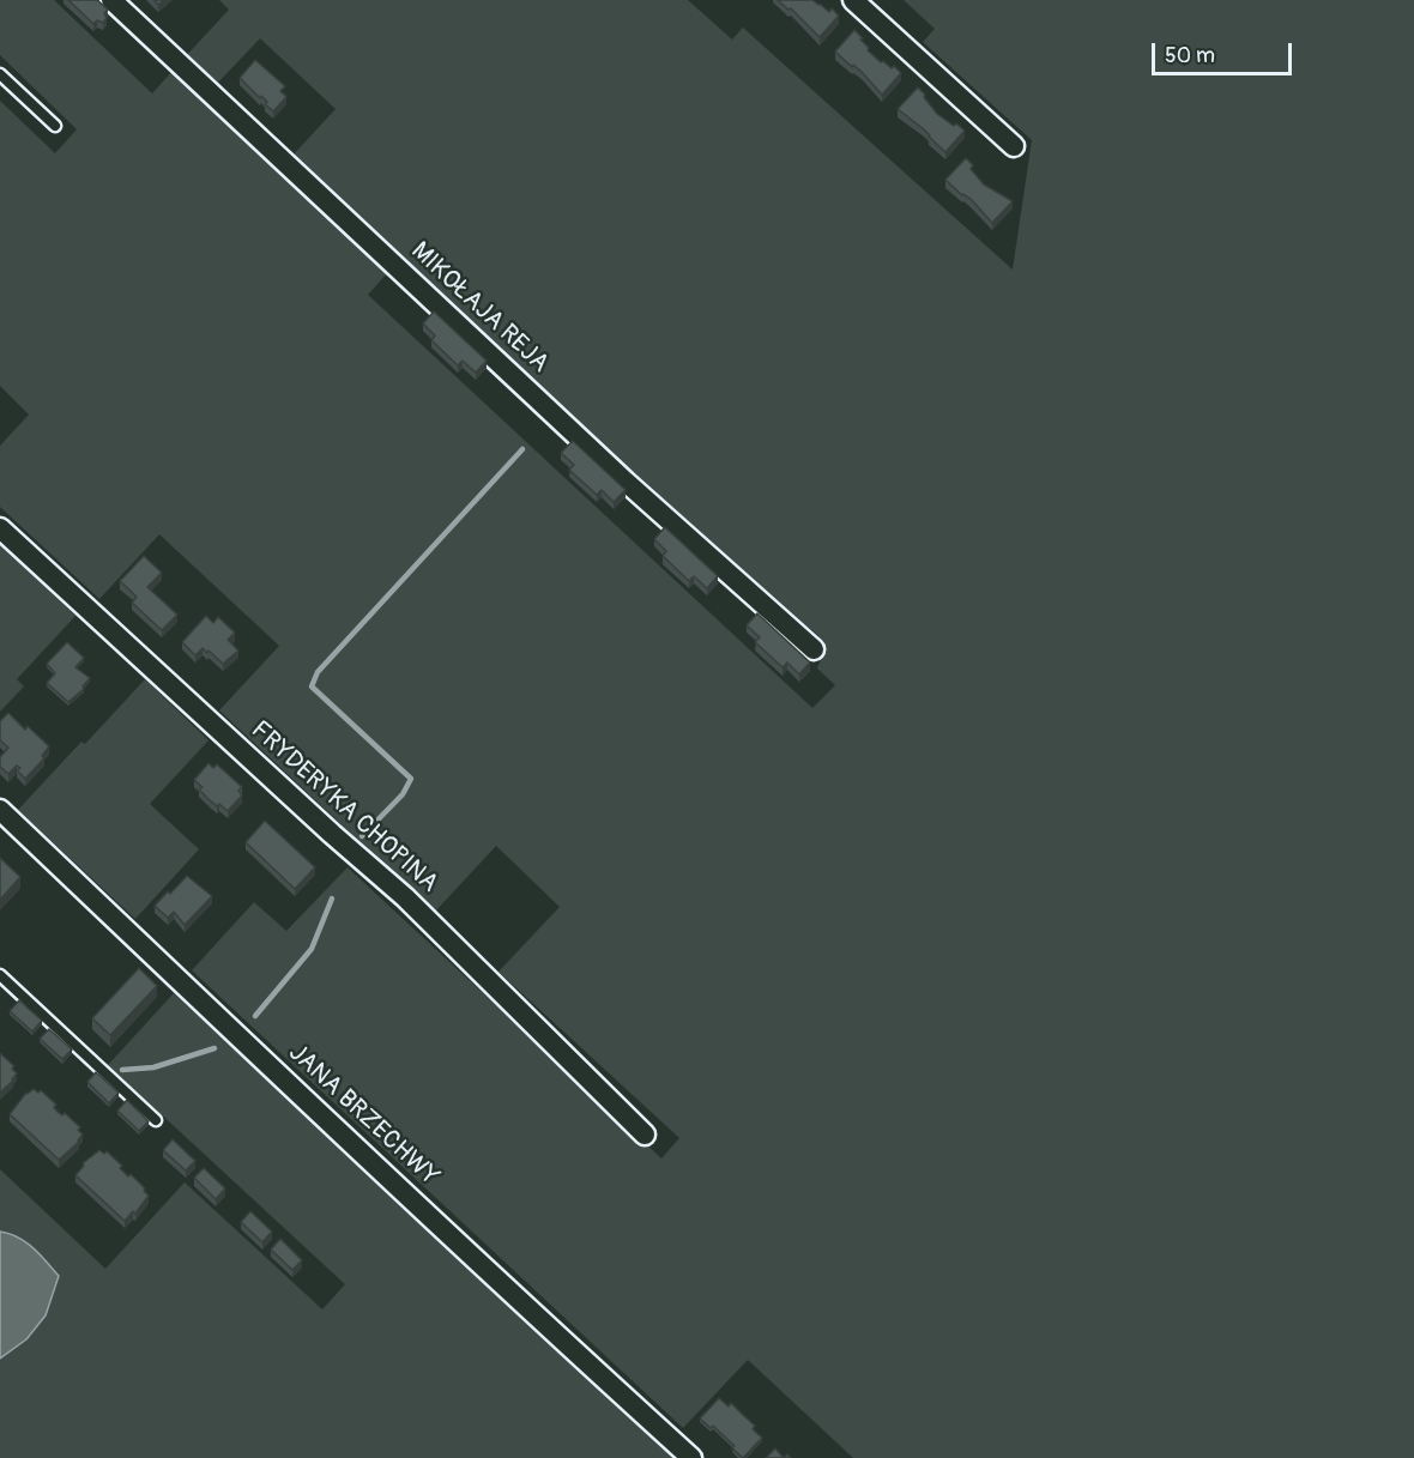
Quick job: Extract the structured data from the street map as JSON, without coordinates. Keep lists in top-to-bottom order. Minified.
{"streets":{"street":["MIKOŁAJA REJA","FRYDERYKA CHOPINA","JANA BRZECHWY"]},"scale_bar":"50 m"}
